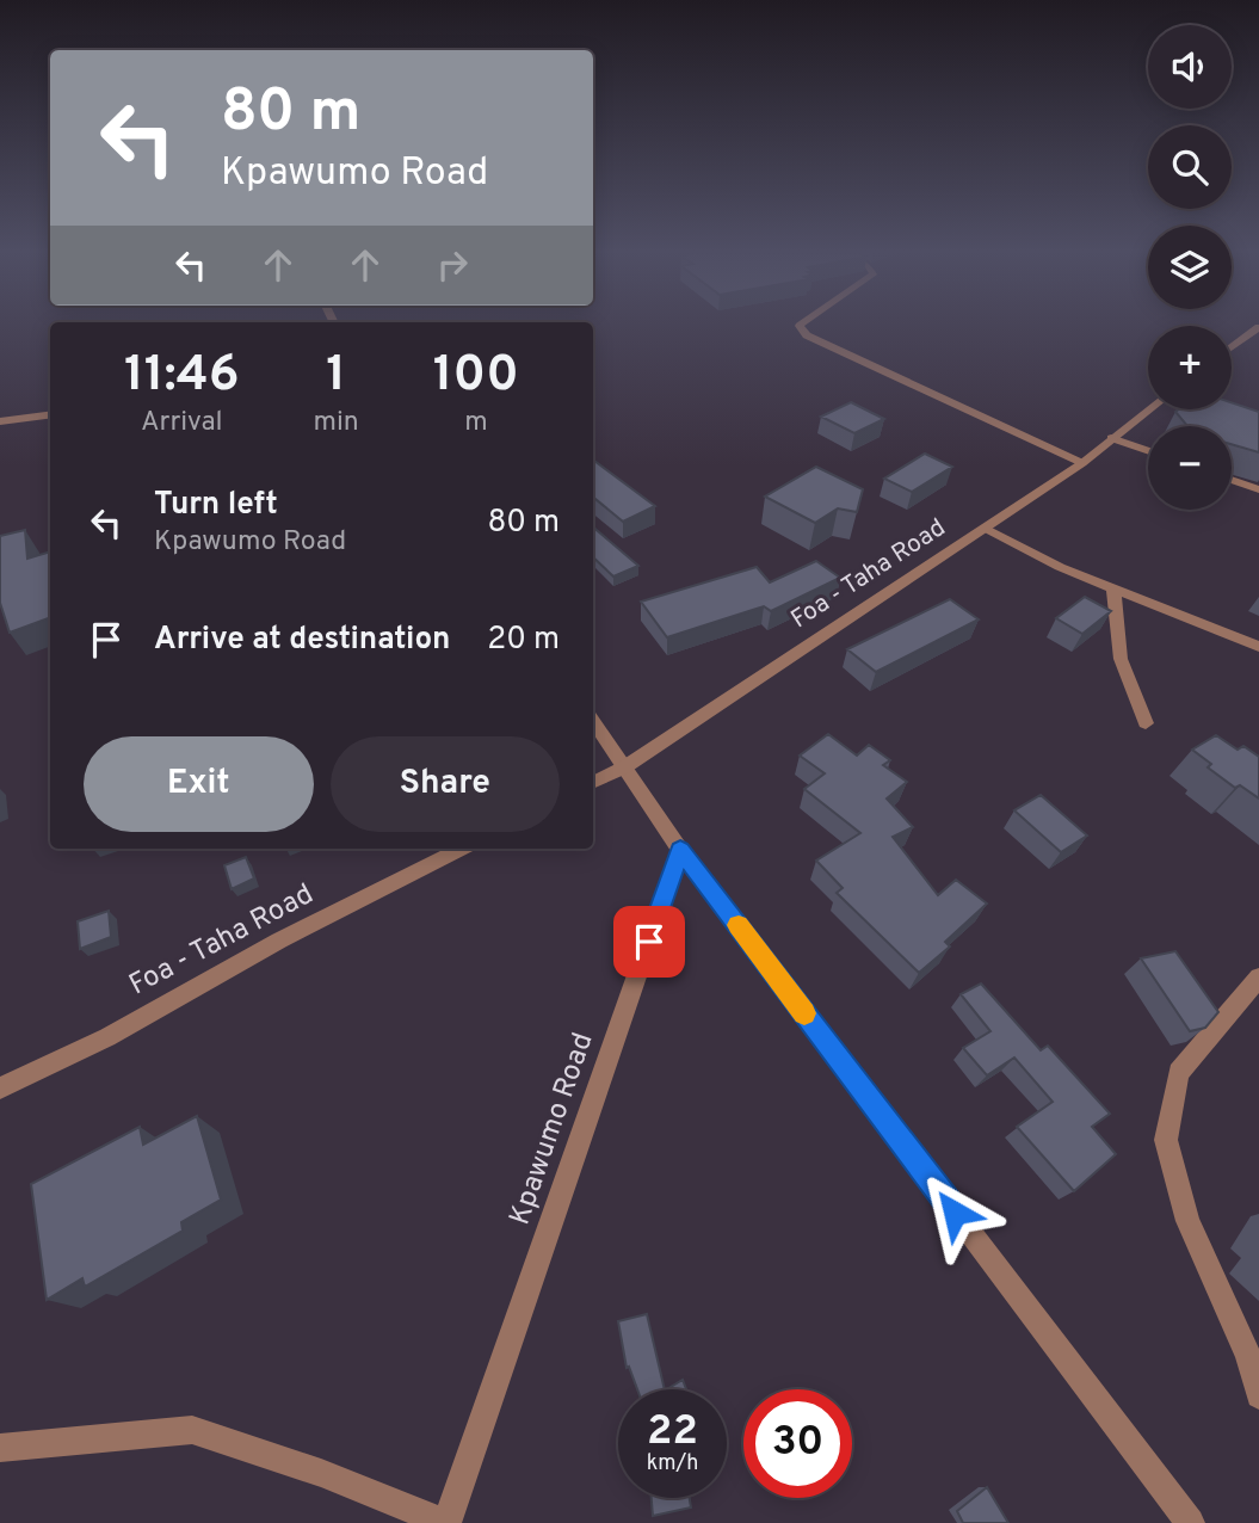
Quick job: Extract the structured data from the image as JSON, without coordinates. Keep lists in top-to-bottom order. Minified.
{"streets":{"street":["Foa - Taha Road","Kpawumo Road"]},"page":{"map_buttons":["+","−"],"turn":["80 m","Kpawumo Road"],"eta":["11:46","Arrival","1","min","100","m"],"list":[{"name":"Turn left","note":"Kpawumo Road","value":"80 m"},{"name":"Arrive at destination","value":"20 m"}],"buttons":["Exit","Share"],"speed":"22 km/h","limit":"30"}}
